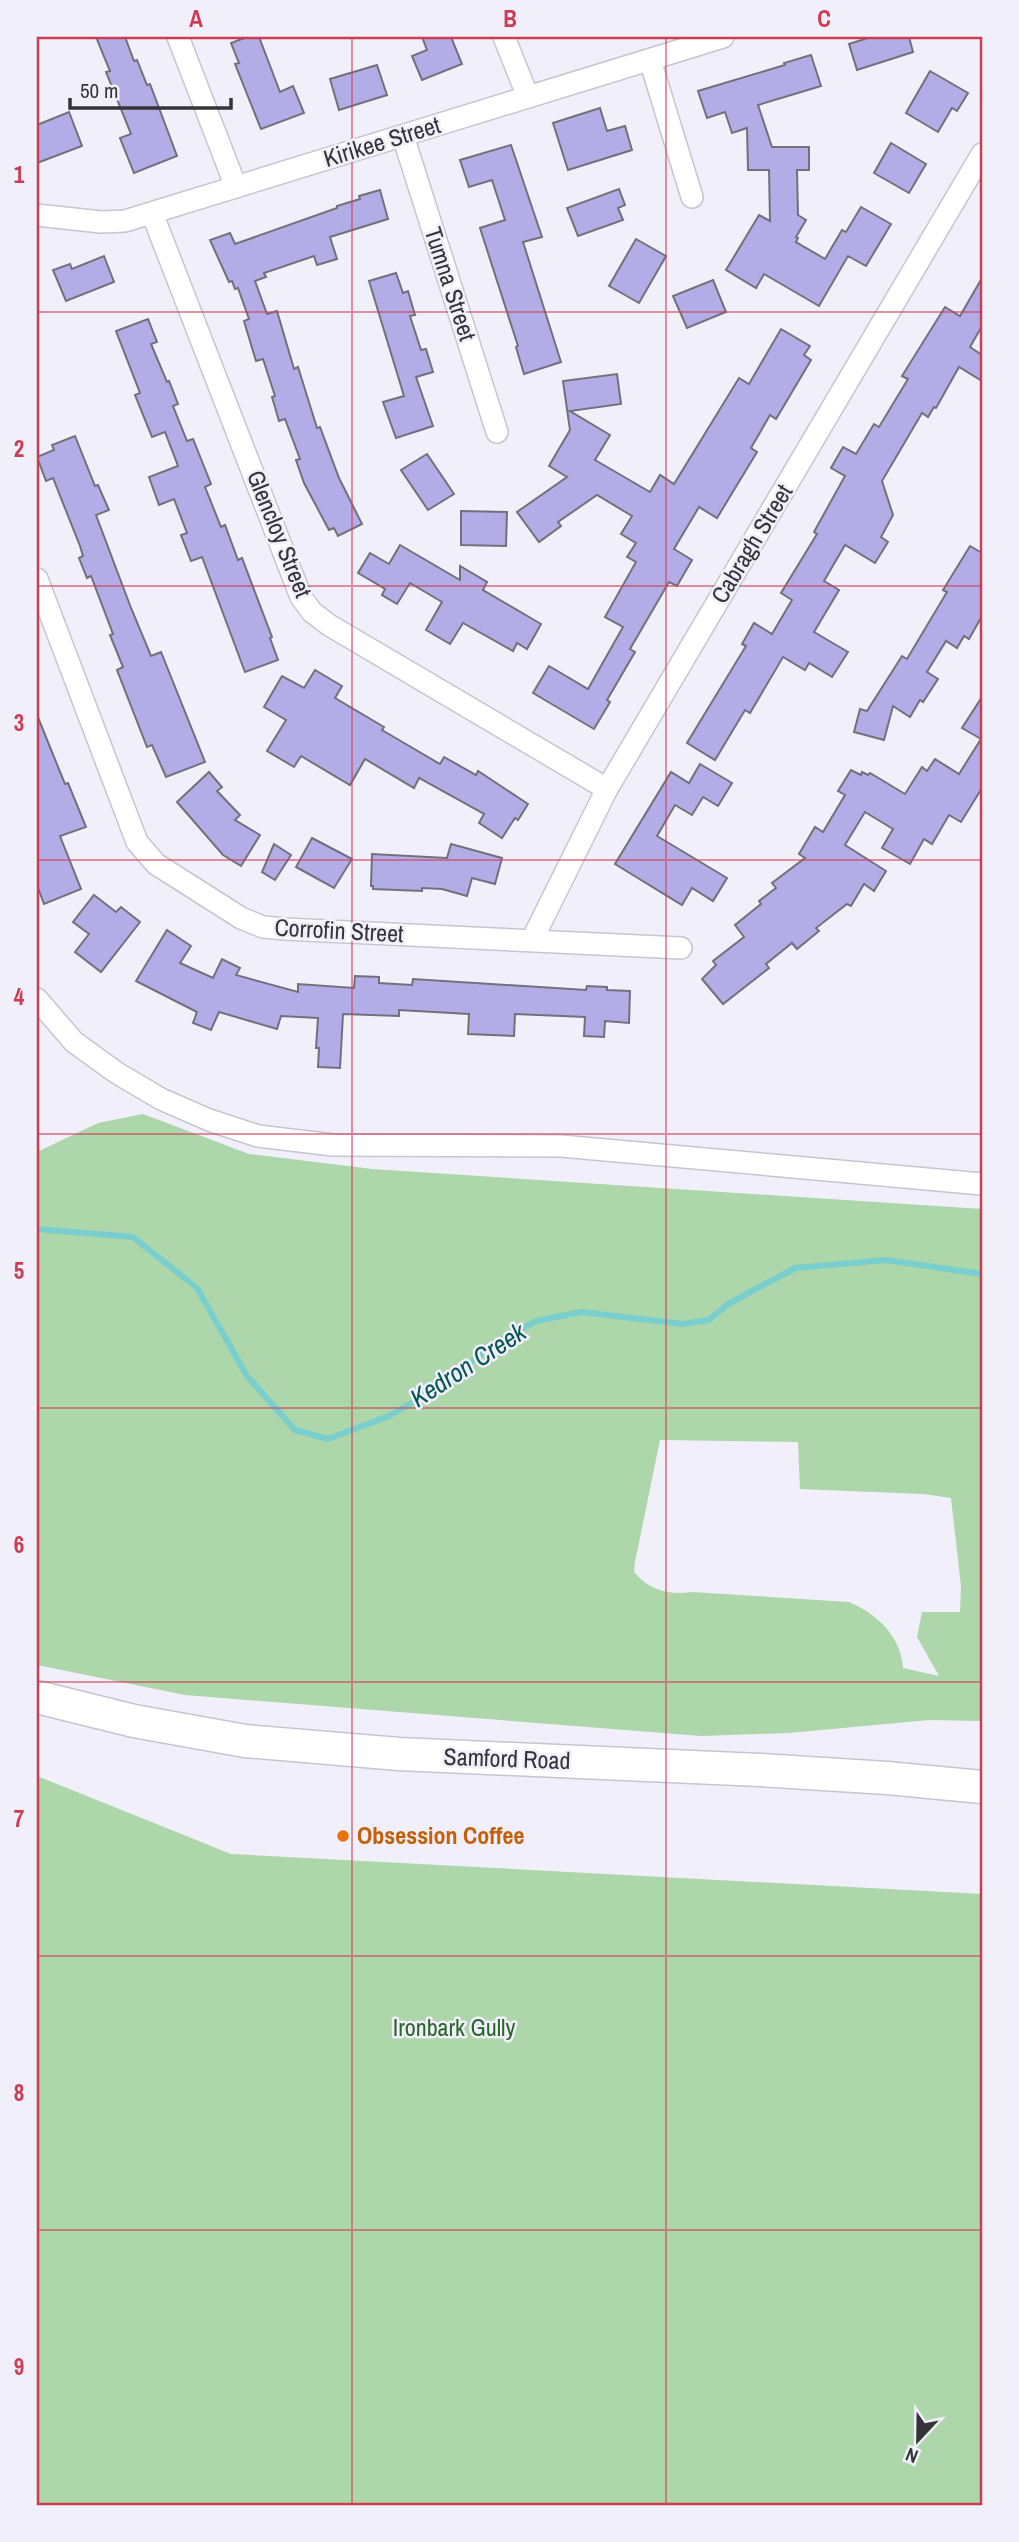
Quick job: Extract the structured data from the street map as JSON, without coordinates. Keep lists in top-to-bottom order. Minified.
{"streets":{"main road":["Samford Road"],"street":["Kirikee Street","Tumna Street","Glencloy Street","Cabragh Street","Corrofin Street"]},"crossings":[["Kirikee Street","Tumna Street"],["Kirikee Street","Glencloy Street"],["Glencloy Street","Cabragh Street"],["Cabragh Street","Corrofin Street"]],"water":["Kedron Creek"],"parks":["Ironbark Gully"],"places":["Obsession Coffee"],"scale_bar":"50 m","north":"bottom","grid":{"columns":["A","B","C"],"rows":["1","2","3","4","5","6","7","8","9"]}}
